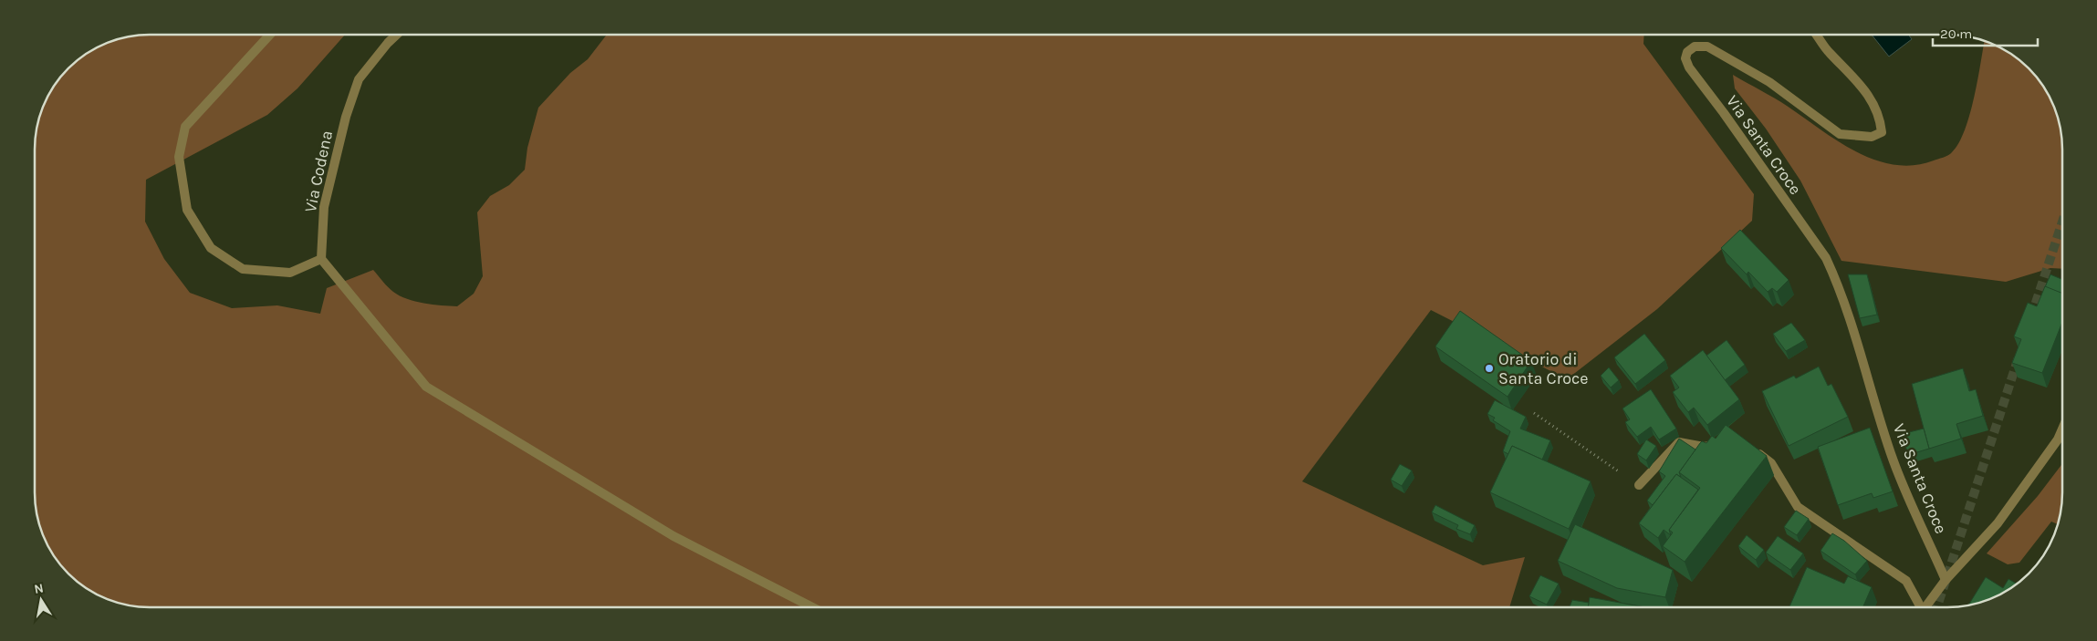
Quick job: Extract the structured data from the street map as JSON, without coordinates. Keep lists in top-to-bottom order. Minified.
{"streets":{"street":["Via Santa Croce","Via Codena"]},"places":["Oratorio di Santa Croce"],"scale_bar":"20 m","north":"top"}
